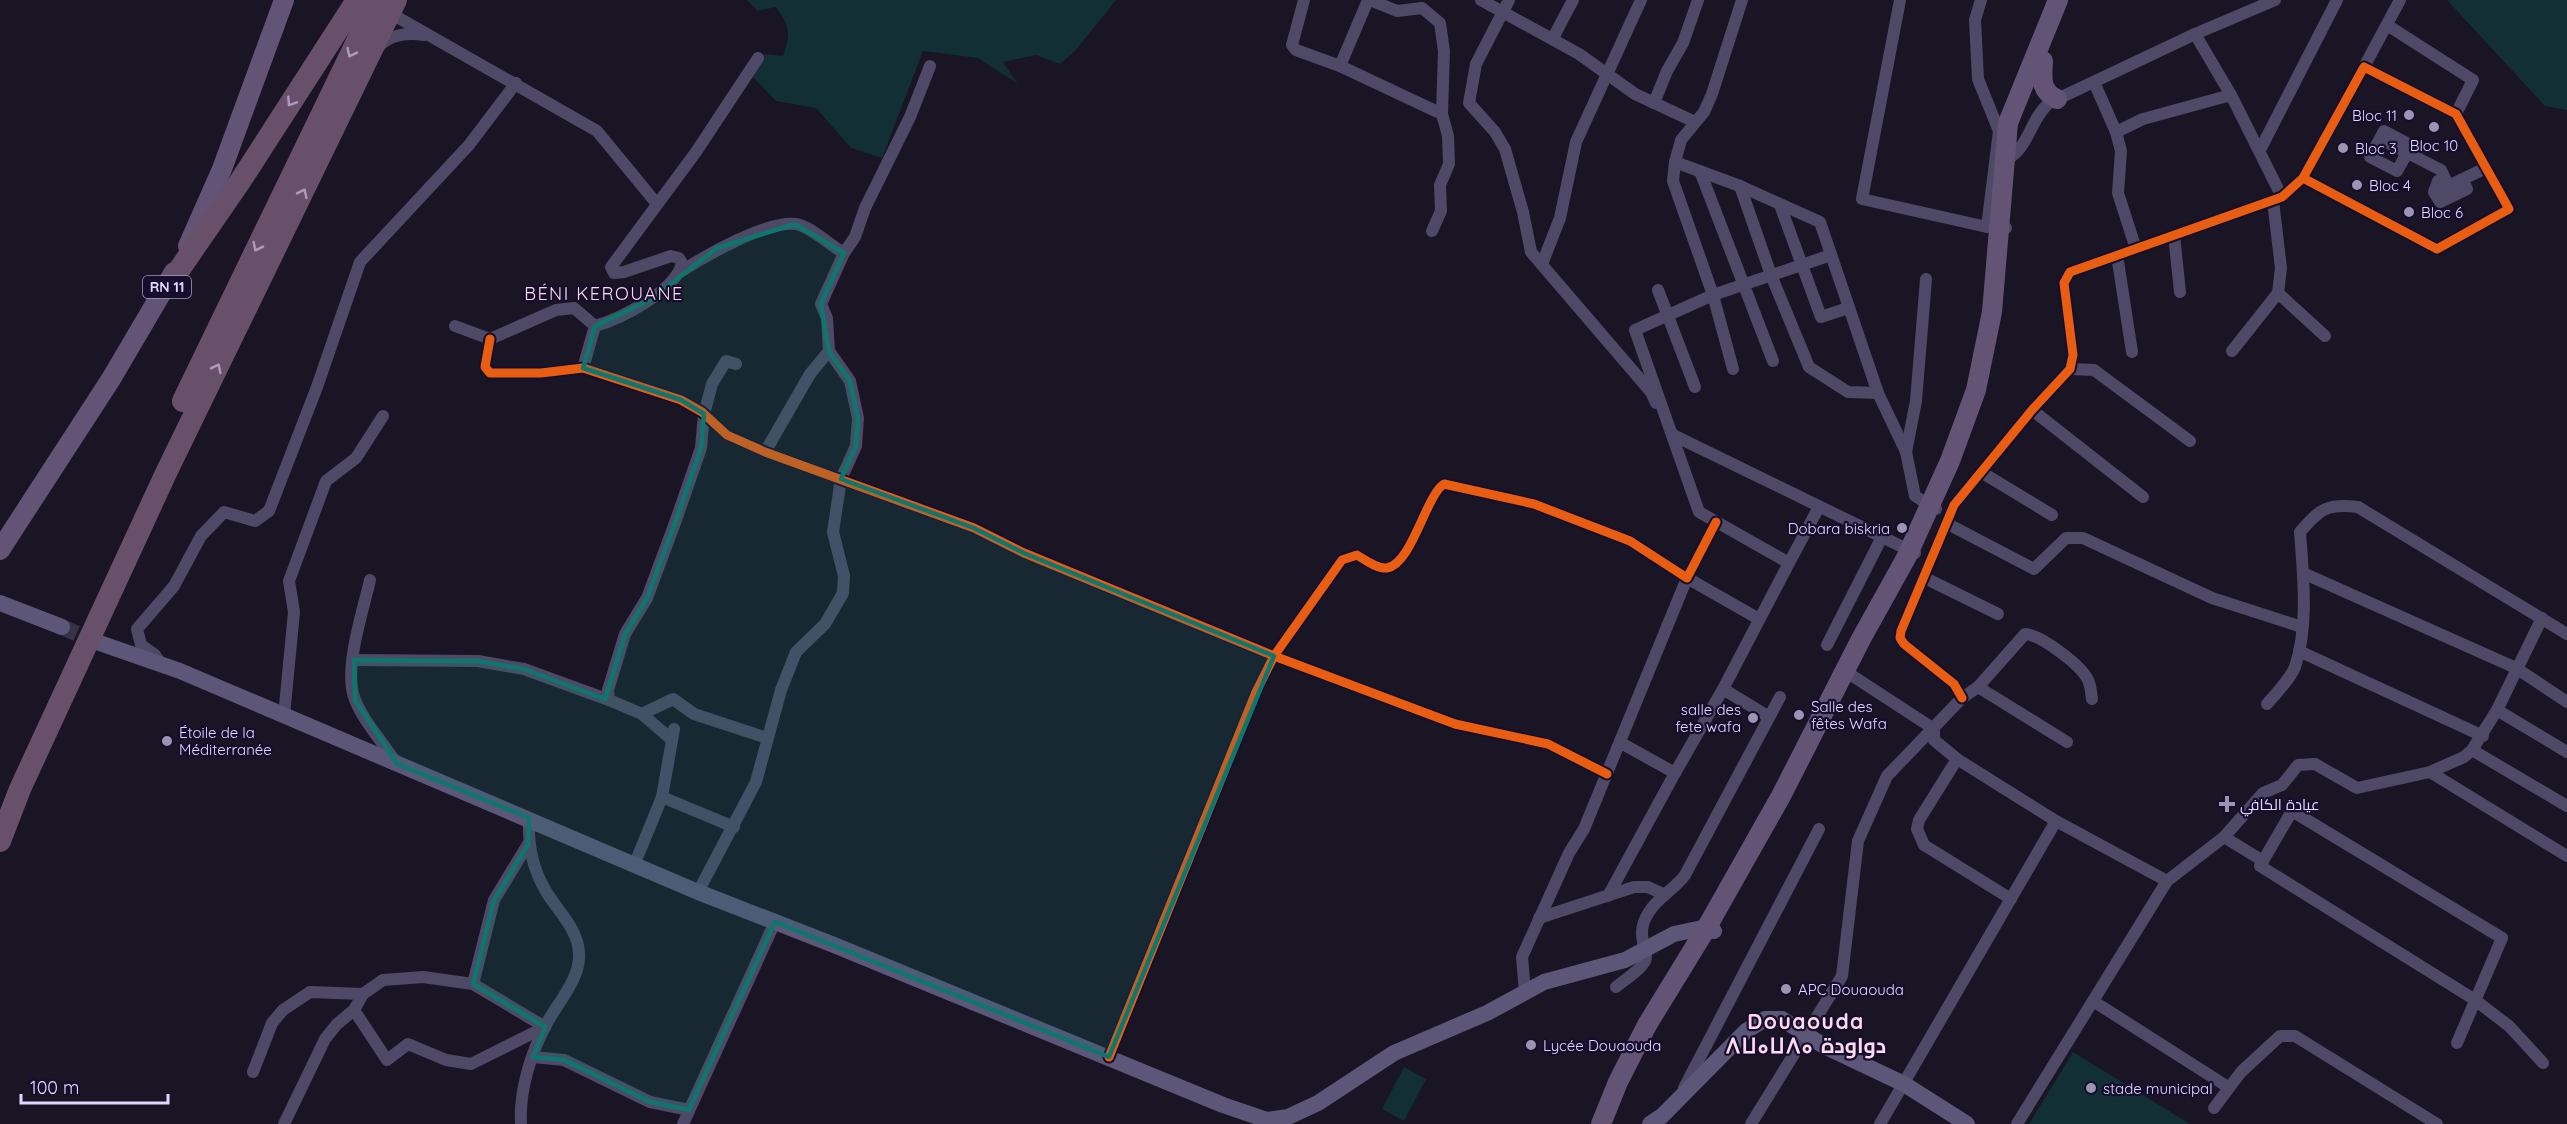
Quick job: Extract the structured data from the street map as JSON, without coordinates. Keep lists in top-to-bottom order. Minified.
{"streets":{"main road":["RN 11"]},"districts":["BÉNI KEROUANE","Douaouda ⴷⵡⴰⵡⴷⴰ دواودة"],"places":{"other":["Bloc 11","Bloc 10","Bloc 3","Bloc 4","Bloc 6","Dobara biskria","Salle des fêtes Wafa","salle des fete wafa","Étoile de la Méditerranée","APC Douaouda","Lycée Douaouda","stade municipal"],"health":["عيادة الكافي"]},"scale_bar":"100 m"}
